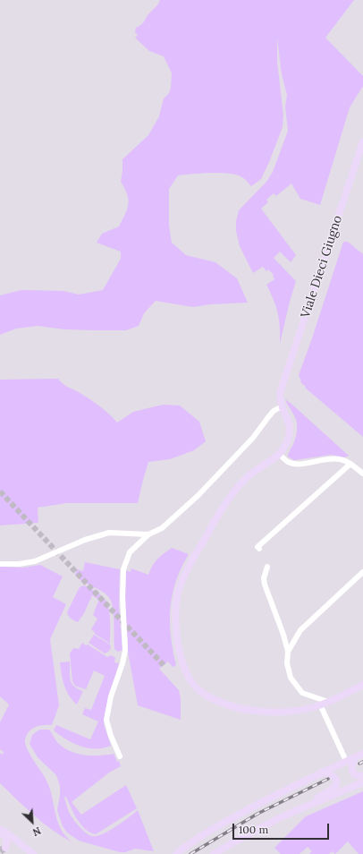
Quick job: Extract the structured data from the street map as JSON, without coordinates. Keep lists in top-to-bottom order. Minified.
{"streets":{"main road":["Viale Dieci Giugno"]},"scale_bar":"100 m","north":"bottom right"}
